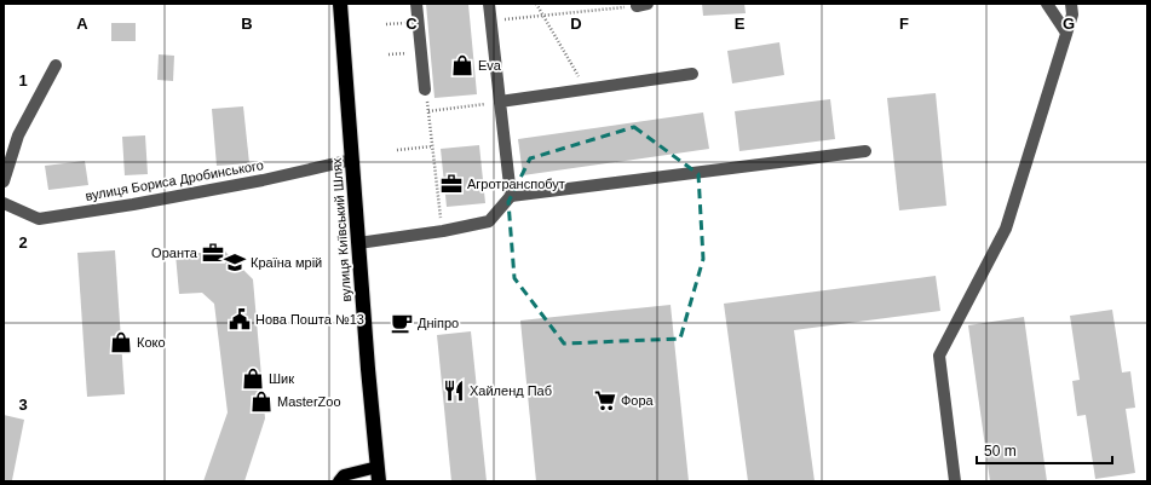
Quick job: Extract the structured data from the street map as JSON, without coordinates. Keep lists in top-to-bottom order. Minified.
{"streets":{"highway":["вулиця Київський Шлях"],"street":["вулиця Бориса Дробинського"]},"crossings":[["вулиця Бориса Дробинського","вулиця Київський Шлях"]],"places":{"shop":["Eva","Коко","Шик","MasterZoo"],"office":["Агротранспобут","Оранта"],"school or university":["Країна мрій"],"public building":["Нова Пошта №13"],"cafe":["Дніпро"],"restaurant":["Хайленд Паб"],"supermarket":["Фора"]},"scale_bar":"50 m","grid":{"columns":["A","B","C","D","E","F","G"],"rows":["1","2","3"]}}
